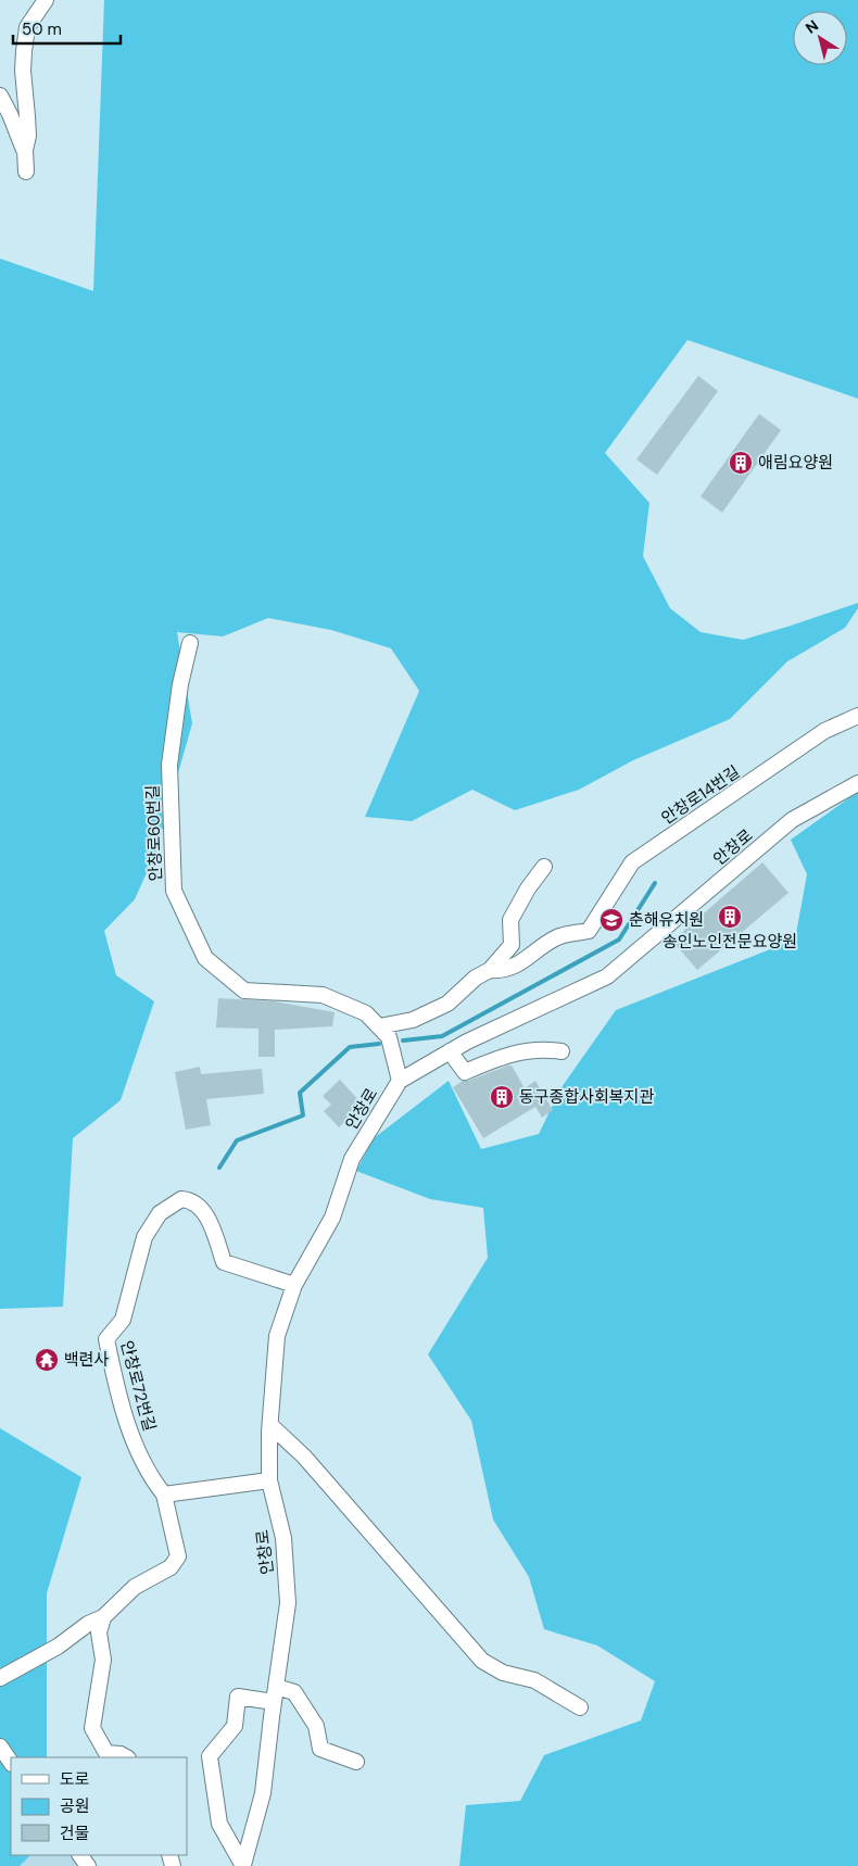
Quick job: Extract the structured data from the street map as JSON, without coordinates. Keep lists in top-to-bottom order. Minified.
{"streets":{"street":["안창로14번길","안창로60번길","안창로","안창로72번길"]},"crossings":[["안창로60번길","안창로"],["안창로","안창로72번길"]],"places":{"building":["애림요양원","송인노인전문요양원","동구종합사회복지관"],"school or university":["춘해유치원"],"temple":["백련사"]},"legend":["도로","공원","건물"],"scale_bar":"50 m","north":"top left"}
